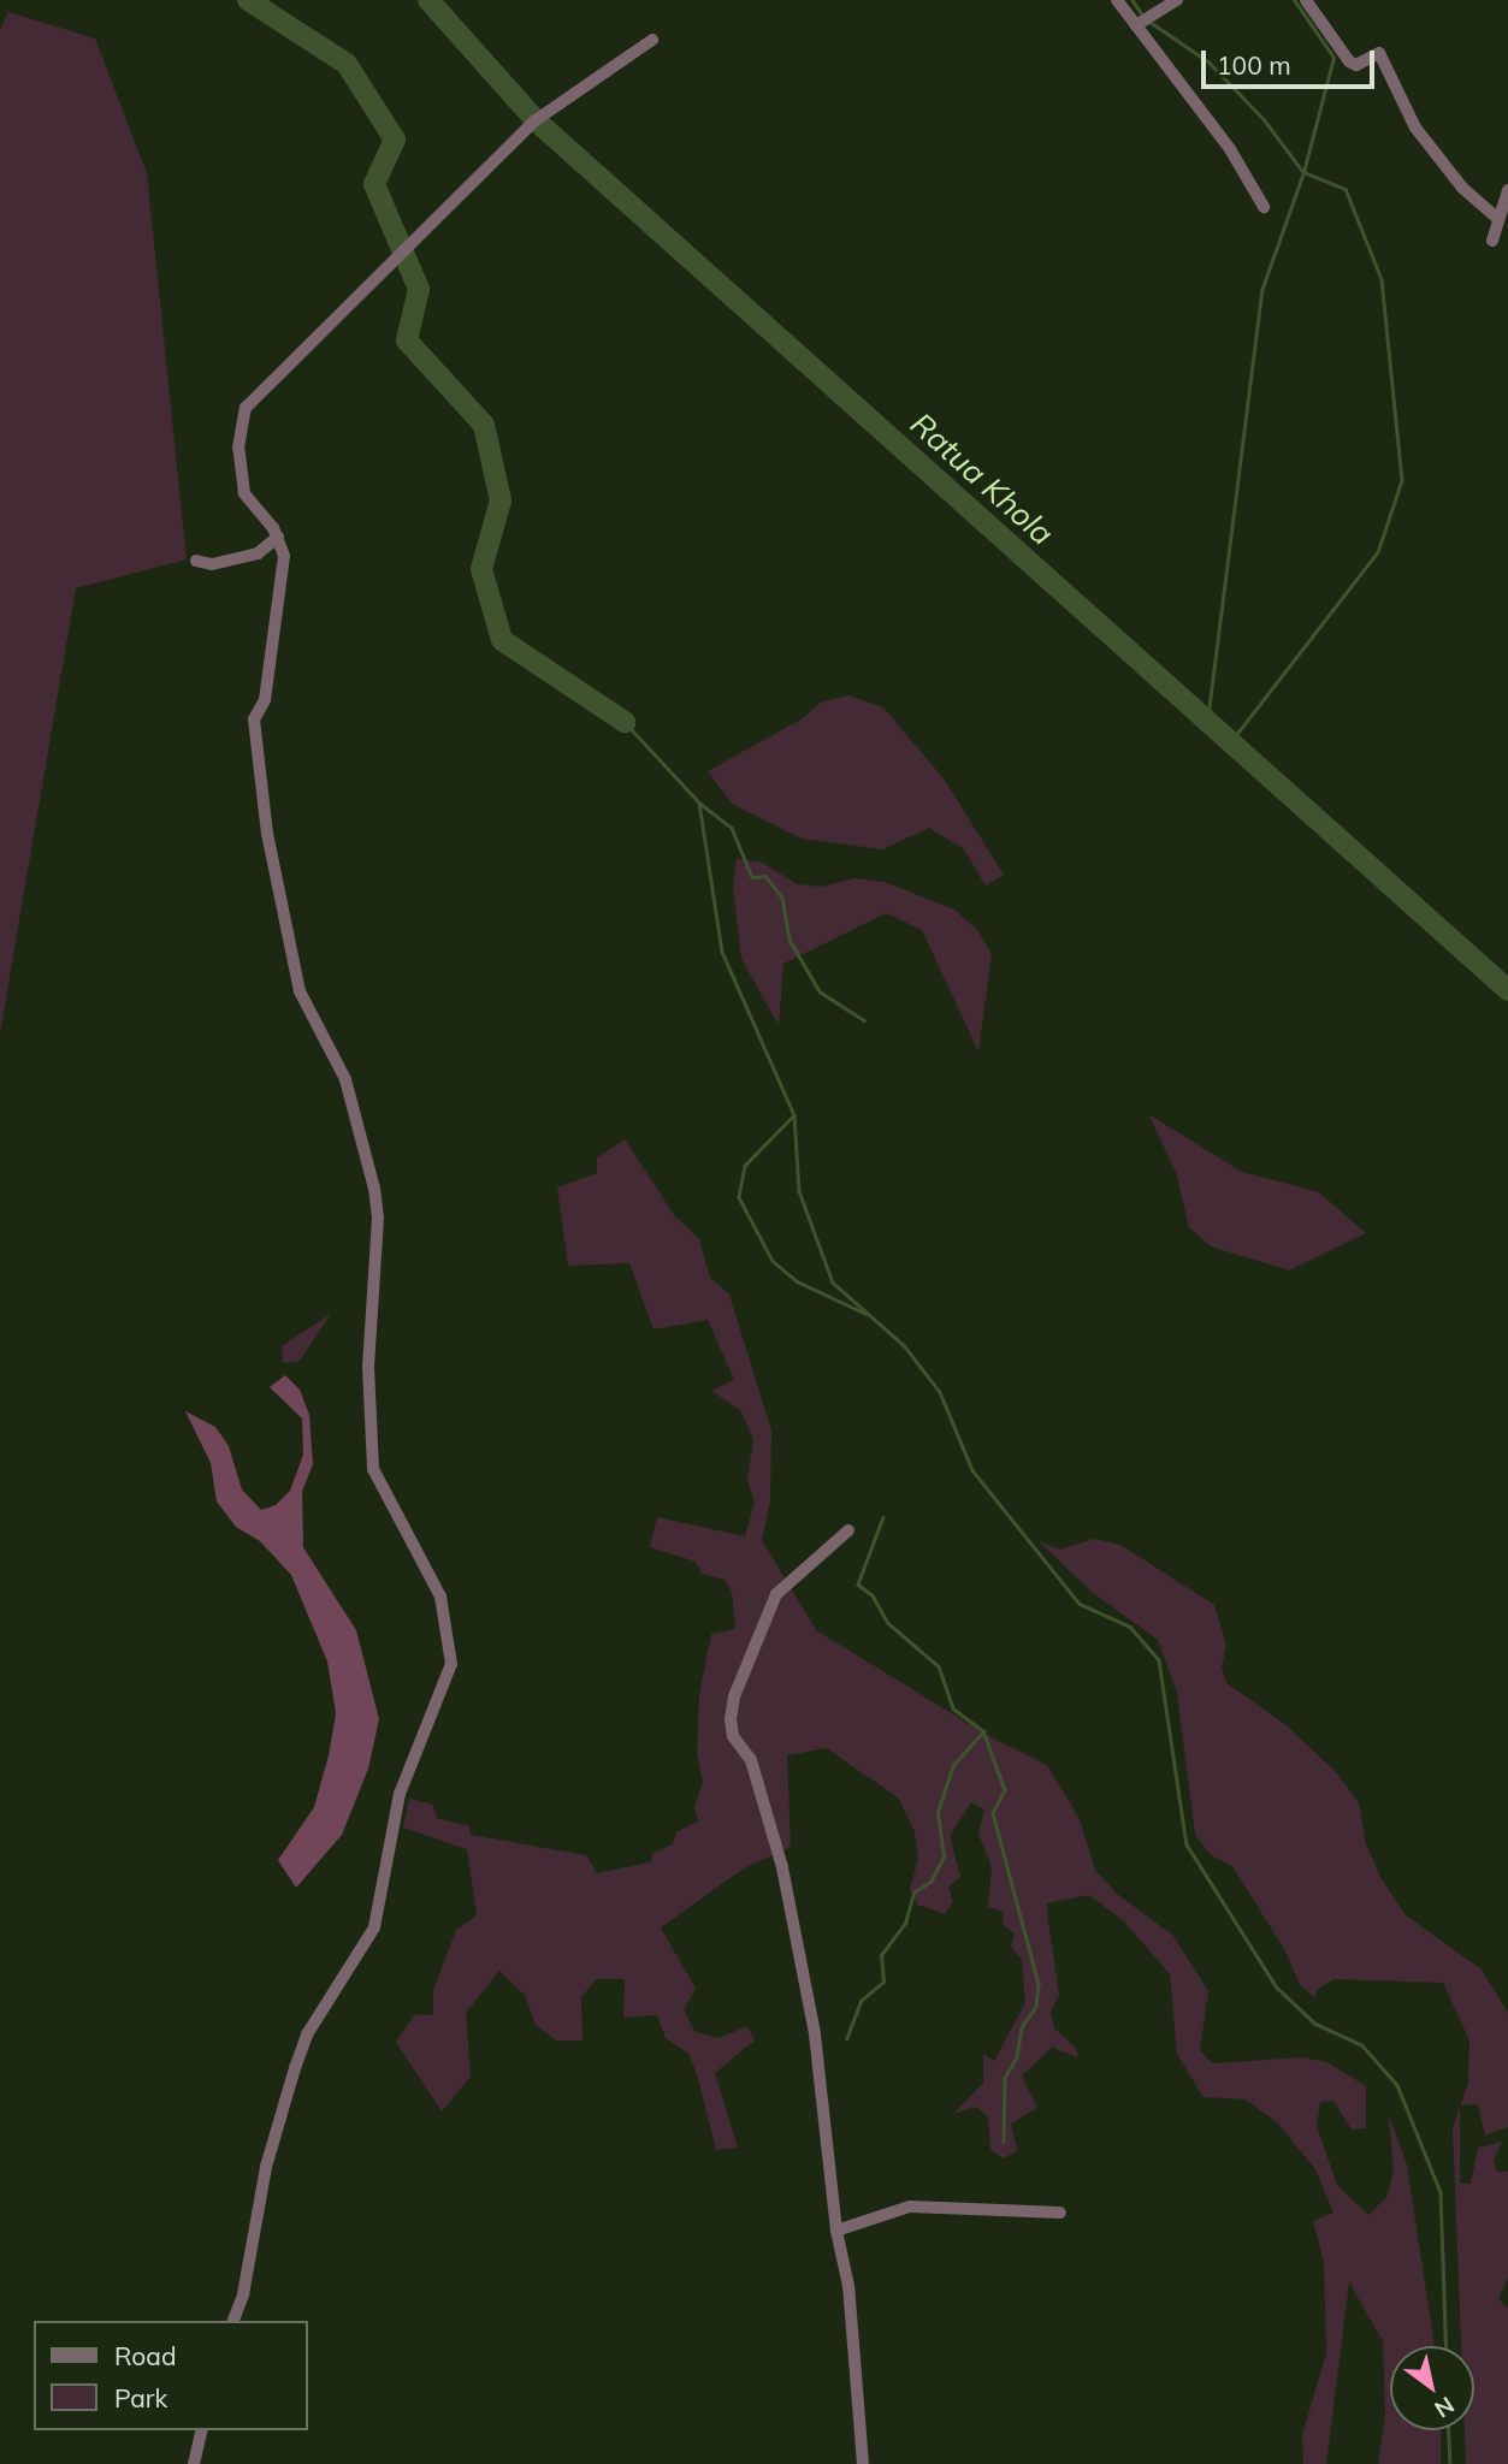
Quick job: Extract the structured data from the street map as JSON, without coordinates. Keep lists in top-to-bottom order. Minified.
{"water":["Ratua Khola"],"legend":["Road","Park"],"scale_bar":"100 m","north":"bottom right"}
